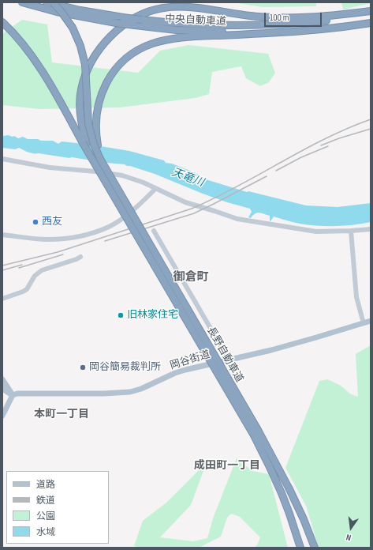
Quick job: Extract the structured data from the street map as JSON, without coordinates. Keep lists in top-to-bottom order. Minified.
{"streets":{"highway":["中央自動車道","長野自動車道"],"main road":["岡谷街道"]},"districts":["御倉町","本町一丁目","成田町一丁目"],"water":["天竜川"],"places":["西友","旧林家住宅","岡谷簡易裁判所"],"legend":["道路","鉄道","公園","水域"],"scale_bar":"100 m","north":"bottom"}
